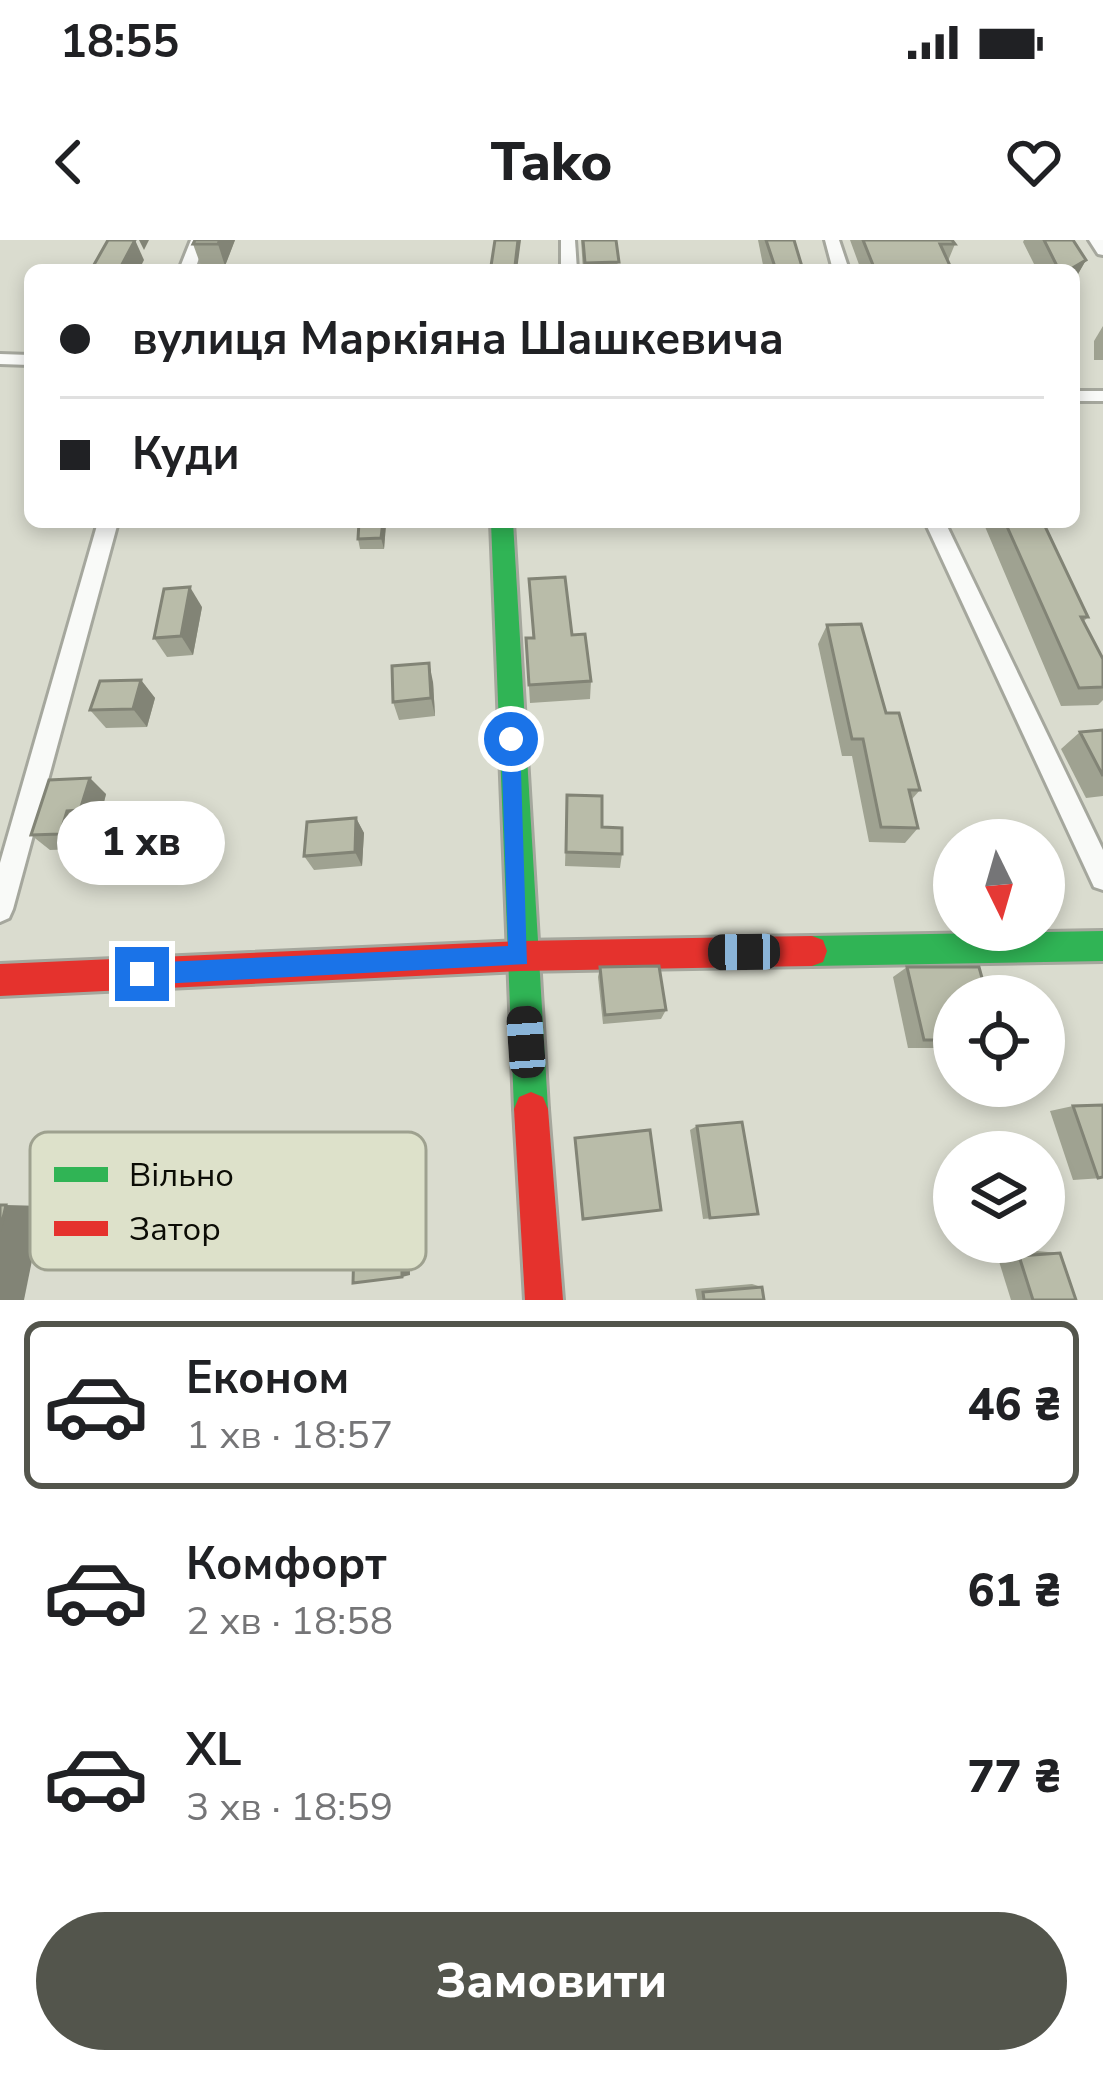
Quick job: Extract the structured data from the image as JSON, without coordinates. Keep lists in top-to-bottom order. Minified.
{"legend":["Вільно","Затор"],"north":"bottom","page":{"status":"18:55","header":"Tako","banner":["вулиця Маркіяна Шашкевича","Куди"],"bubble":"1 хв","list":[{"name":"Економ","note":"1 хв · 18:57","value":"46 ₴"},{"name":"Комфорт","note":"2 хв · 18:58","value":"61 ₴"},{"name":"XL","note":"3 хв · 18:59","value":"77 ₴"}],"buttons":"Замовити"}}
